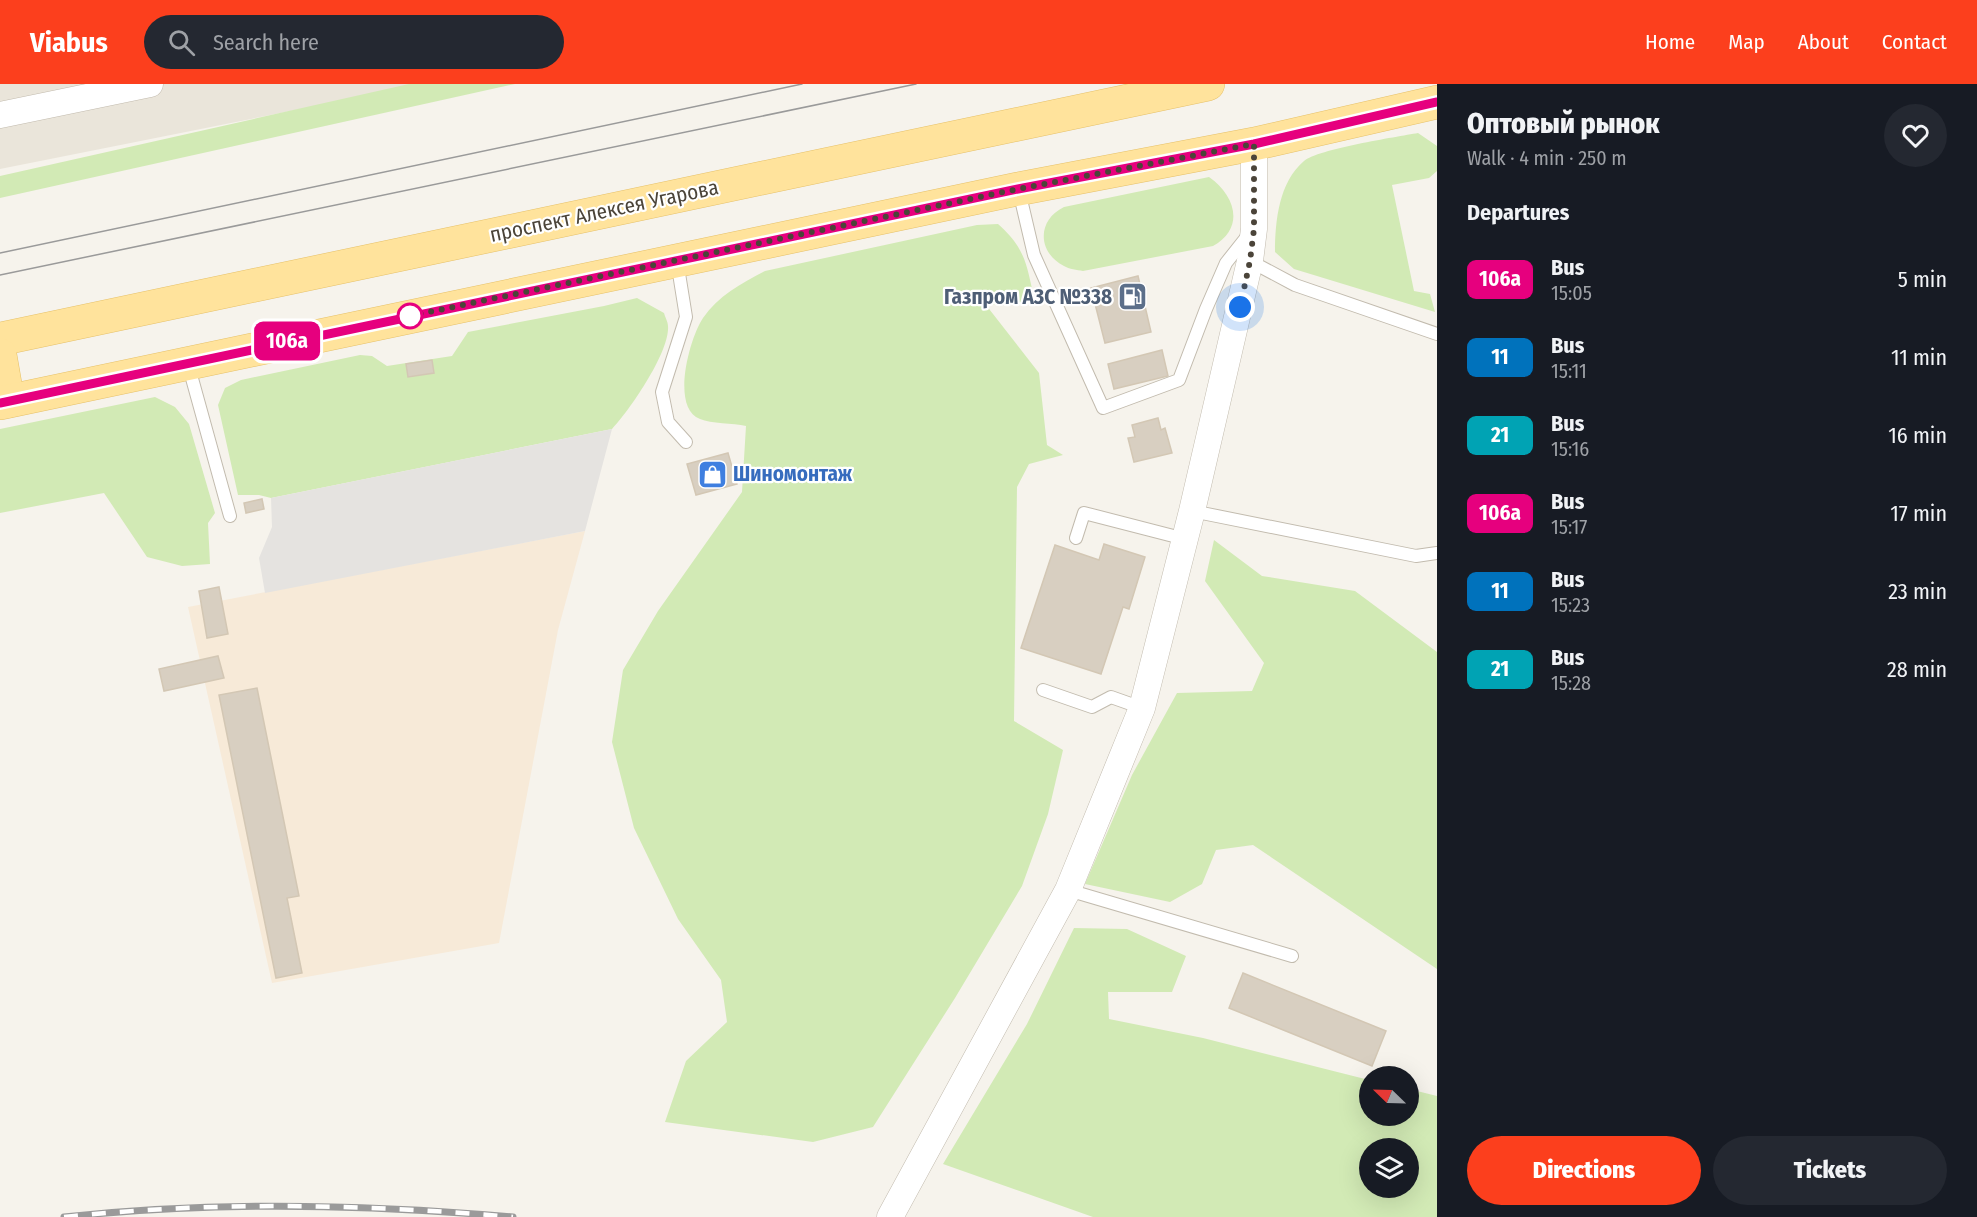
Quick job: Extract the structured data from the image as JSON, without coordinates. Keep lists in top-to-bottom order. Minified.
{"streets":{"main road":["проспект Алексея Угарова"]},"places":{"fuel station":["Газпром АЗС №338"],"shop":["Шиномонтаж"]},"lines":["bus line 106а"],"north":"top left","page":{"header":"Viabus","search":"Search here","nav":["Home","Map","About","Contact"],"on_map":"106а","heading":[["Оптовый рынок","Walk · 4 min · 250 m"],"Departures"],"list":[{"mark":"106а","name":"Bus","note":"15:05","value":"5 min"},{"mark":"11","name":"Bus","note":"15:11","value":"11 min"},{"mark":"21","name":"Bus","note":"15:16","value":"16 min"},{"mark":"106а","name":"Bus","note":"15:17","value":"17 min"},{"mark":"11","name":"Bus","note":"15:23","value":"23 min"},{"mark":"21","name":"Bus","note":"15:28","value":"28 min"}],"buttons":["Directions","Tickets"]}}
